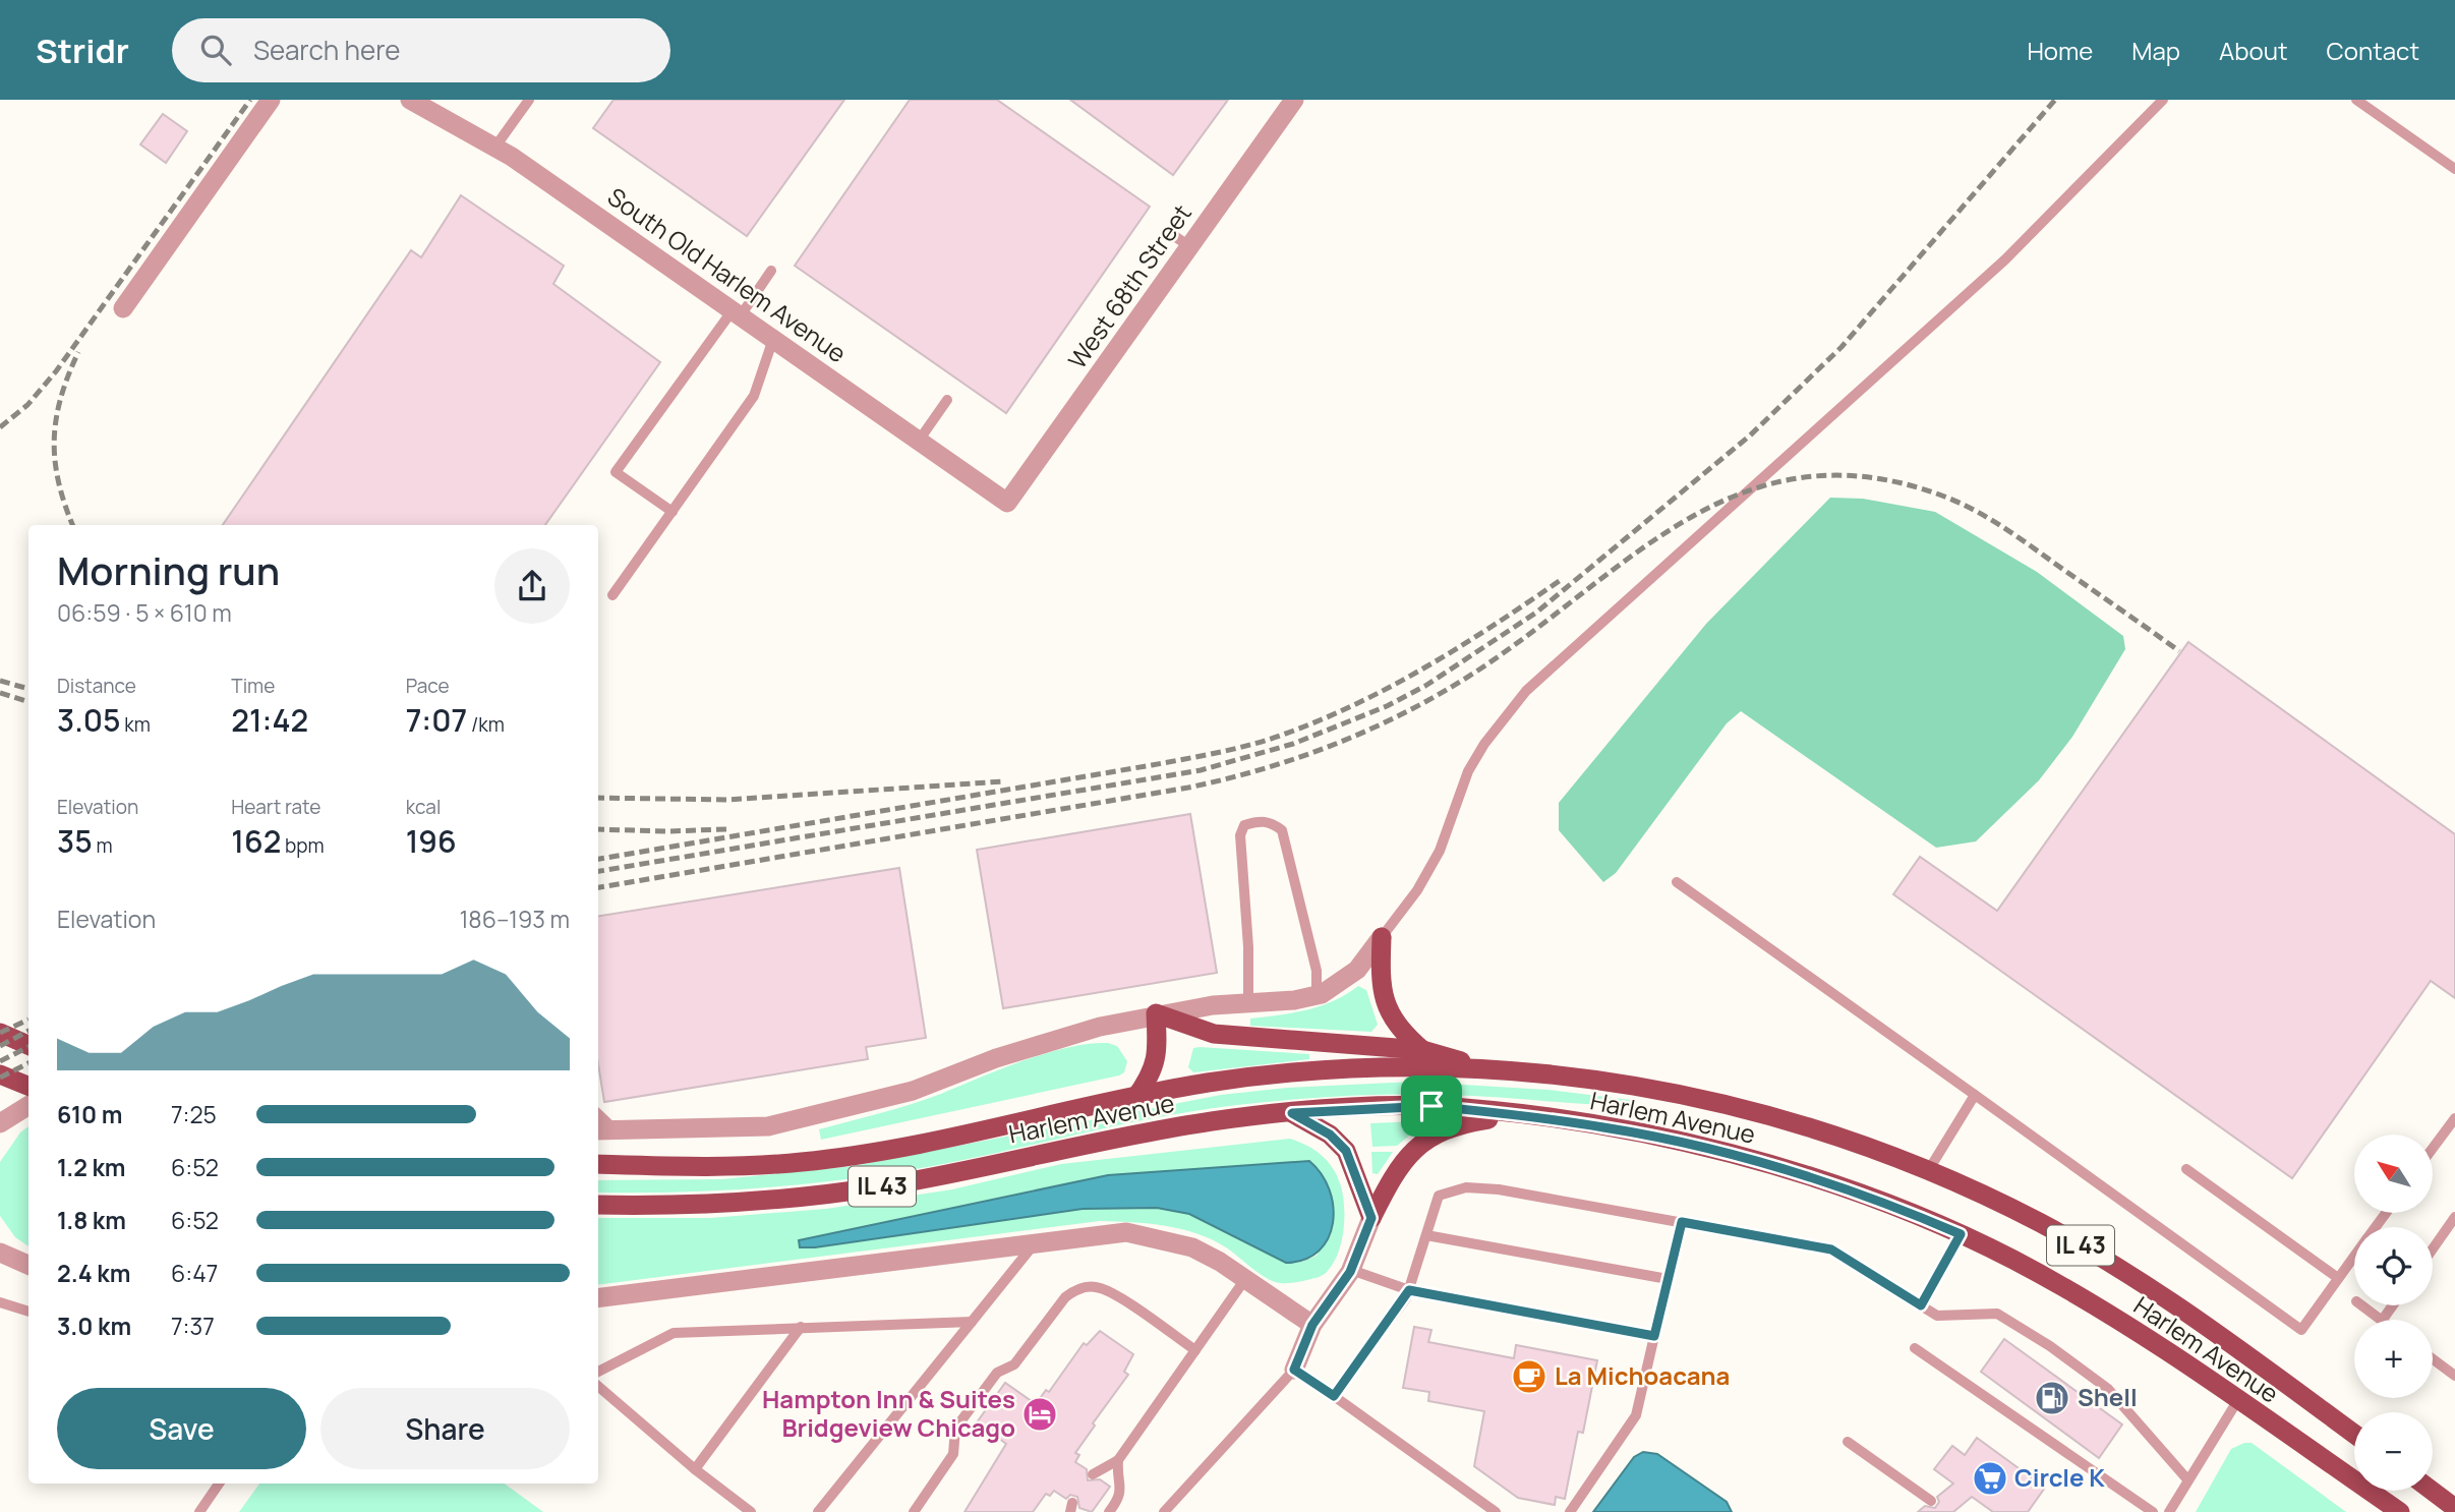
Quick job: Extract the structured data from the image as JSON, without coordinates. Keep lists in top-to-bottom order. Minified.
{"streets":{"main road":["Harlem Avenue","IL 43"],"street":["South Old Harlem Avenue","West 68th Street"]},"crossings":[["South Old Harlem Avenue","West 68th Street"]],"places":{"cafe":["La Michoacana"],"fuel station":["Shell"],"hotel":["Hampton Inn & Suites Bridgeview Chicago"],"supermarket":["Circle K"]},"north":"top left","page":{"header":"Stridr","search":"Search here","nav":["Home","Map","About","Contact"],"heading":["Morning run","06:59 · 5 × 610 m"],"stats":[["Distance","3.05 km"],["Time","21:42"],["Pace","7:07 /km"],["Elevation","35 m"],["Heart rate","162 bpm"],["kcal","196"]],"chart":["Elevation","186–193 m"],"list":[{"name":"610 m","note":"7:25"},{"name":"1.2 km","note":"6:52"},{"name":"1.8 km","note":"6:52"},{"name":"2.4 km","note":"6:47"},{"name":"3.0 km","note":"7:37"}],"map_buttons":["+","−"],"buttons":["Save","Share"]}}
